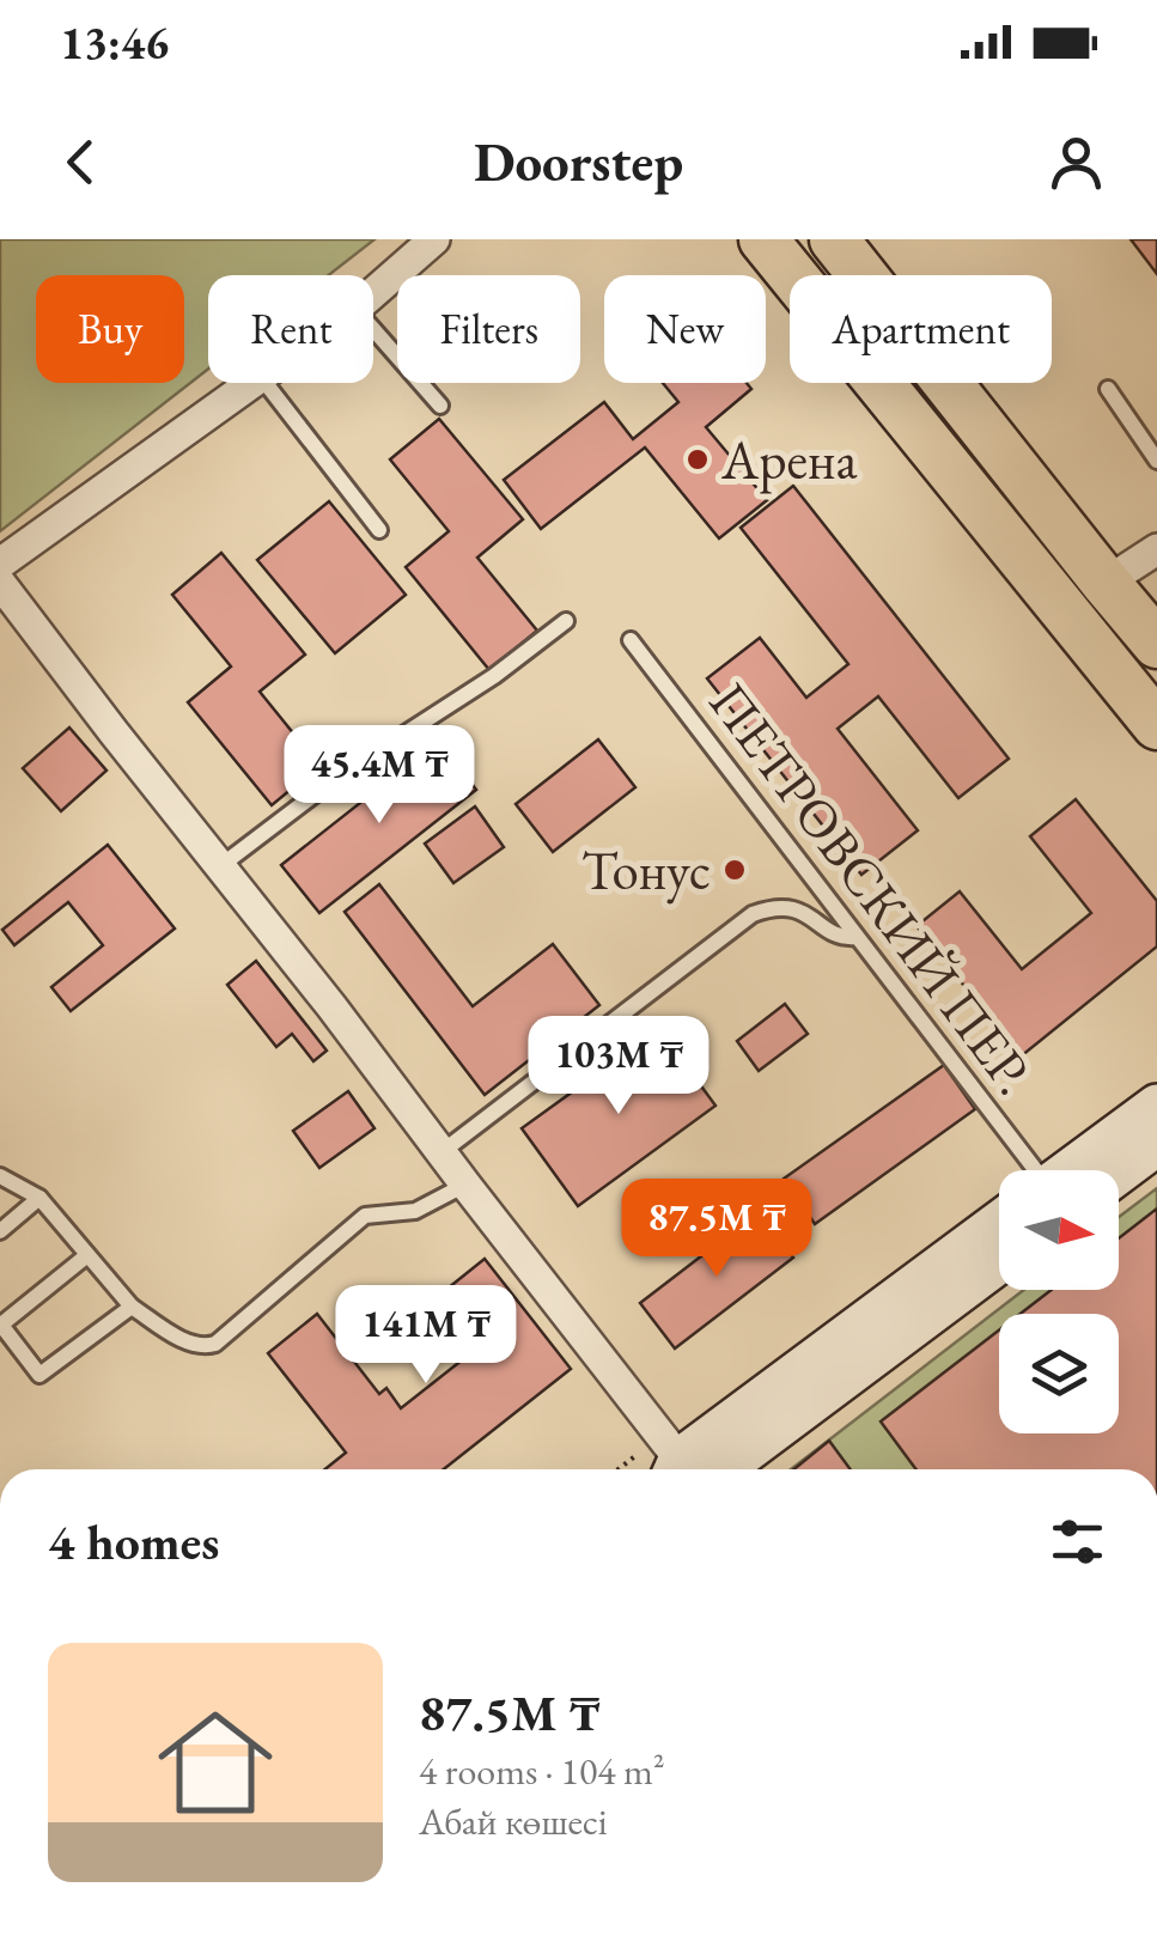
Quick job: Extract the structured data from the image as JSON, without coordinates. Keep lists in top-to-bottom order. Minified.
{"streets":{"lane":["ПЕТРОВСКИЙ ПЕР."]},"places":["Арена","Тонус"],"north":"right","page":{"status":"13:46","header":"Doorstep","chip":["Buy","Rent","Filters","New","Apartment"],"price":["45.4M ₸","103M ₸","87.5M ₸","141M ₸"],"heading":"4 homes","list":[{"name":"87.5M ₸","note":"4 rooms · 104 m² · Абай көшесі"}]}}
